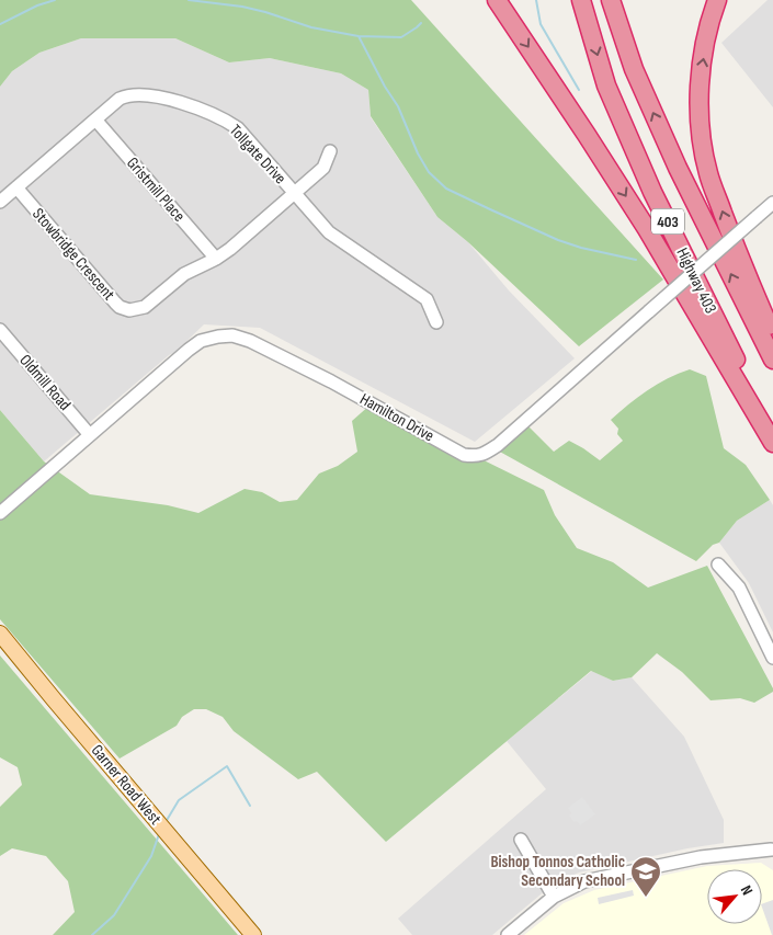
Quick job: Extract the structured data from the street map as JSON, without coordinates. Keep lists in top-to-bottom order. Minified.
{"streets":{"highway":["403","Highway 403"],"main road":["Garner Road West"],"street":["Tollgate Drive","Gristmill Place","Stowbridge Crescent","Oldmill Road","Hamilton Drive"]},"crossings":[["Tollgate Drive","Gristmill Place"],["Tollgate Drive","Stowbridge Crescent"],["Gristmill Place","Stowbridge Crescent"],["Oldmill Road","Hamilton Drive"]],"places":{"school or university":["Bishop Tonnos Catholic Secondary School"]},"north":"top right"}
